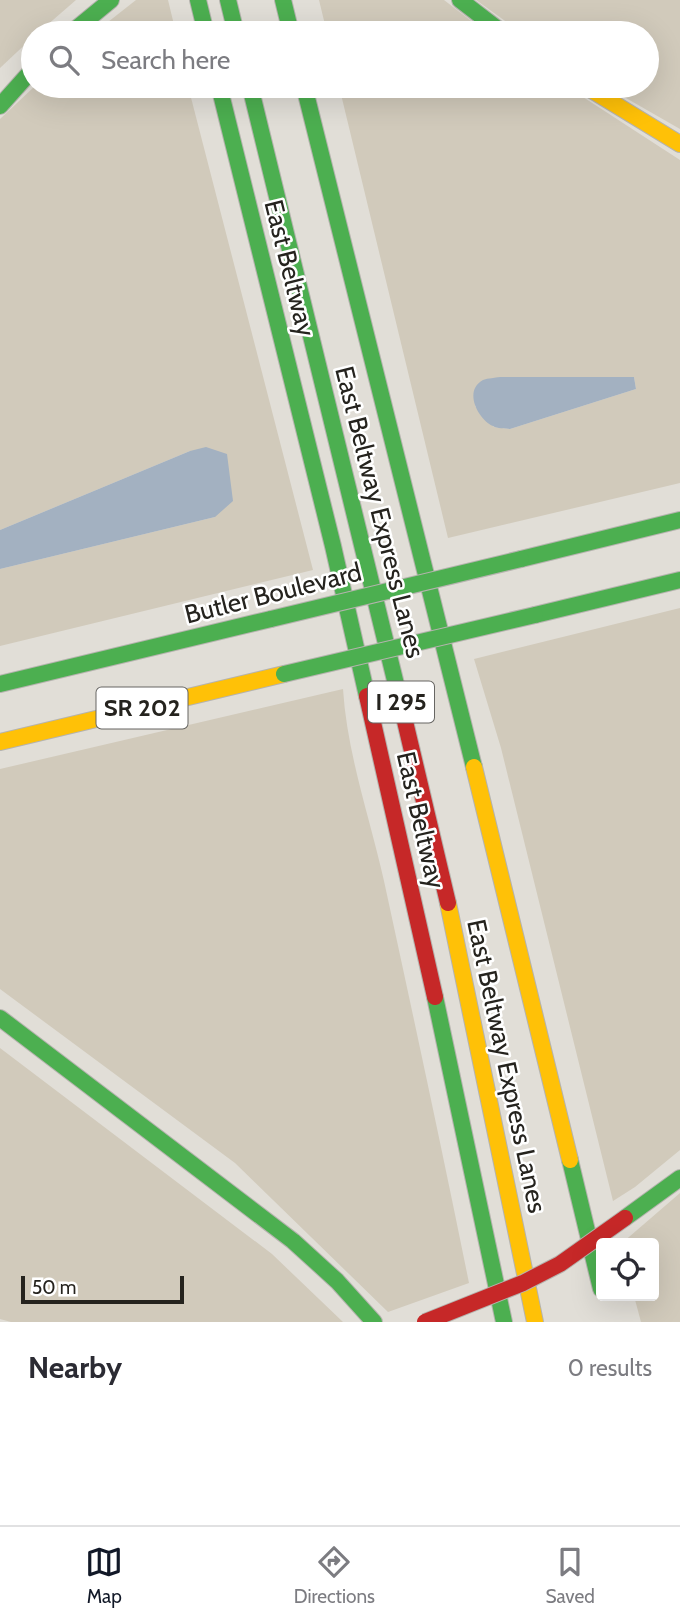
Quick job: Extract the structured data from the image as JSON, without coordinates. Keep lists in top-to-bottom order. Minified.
{"streets":{"highway":["East Beltway","East Beltway Express Lanes","Butler Boulevard","I 295","SR 202"]},"scale_bar":"50 m","page":{"search":"Search here","scale":"50 m","heading":["Nearby","0 results"],"nav":["Map","Directions","Saved"]}}
